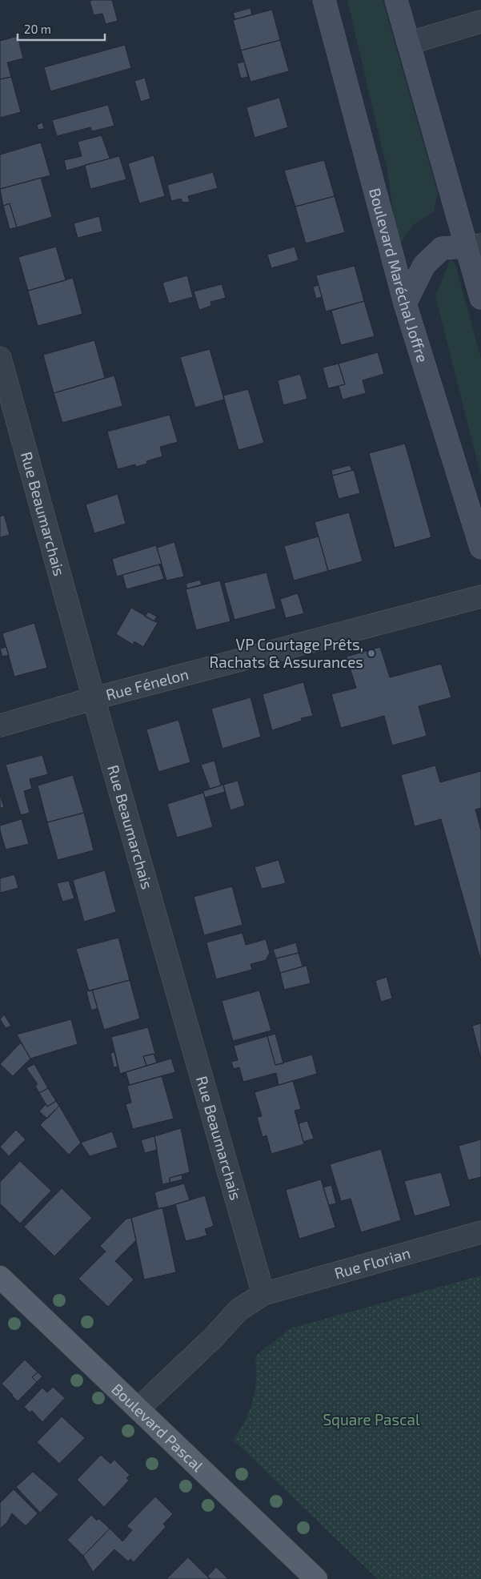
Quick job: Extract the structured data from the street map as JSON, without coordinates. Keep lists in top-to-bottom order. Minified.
{"streets":{"main road":["Boulevard Maréchal Joffre","Boulevard Pascal"],"street":["Rue Beaumarchais","Rue Fénelon","Rue Florian"]},"crossings":[["Rue Beaumarchais","Rue Fénelon"],["Rue Beaumarchais","Rue Florian"],["Rue Florian","Boulevard Pascal"]],"parks":["Square Pascal"],"places":["VP Courtage Prêts, Rachats & Assurances"],"scale_bar":"20 m"}
